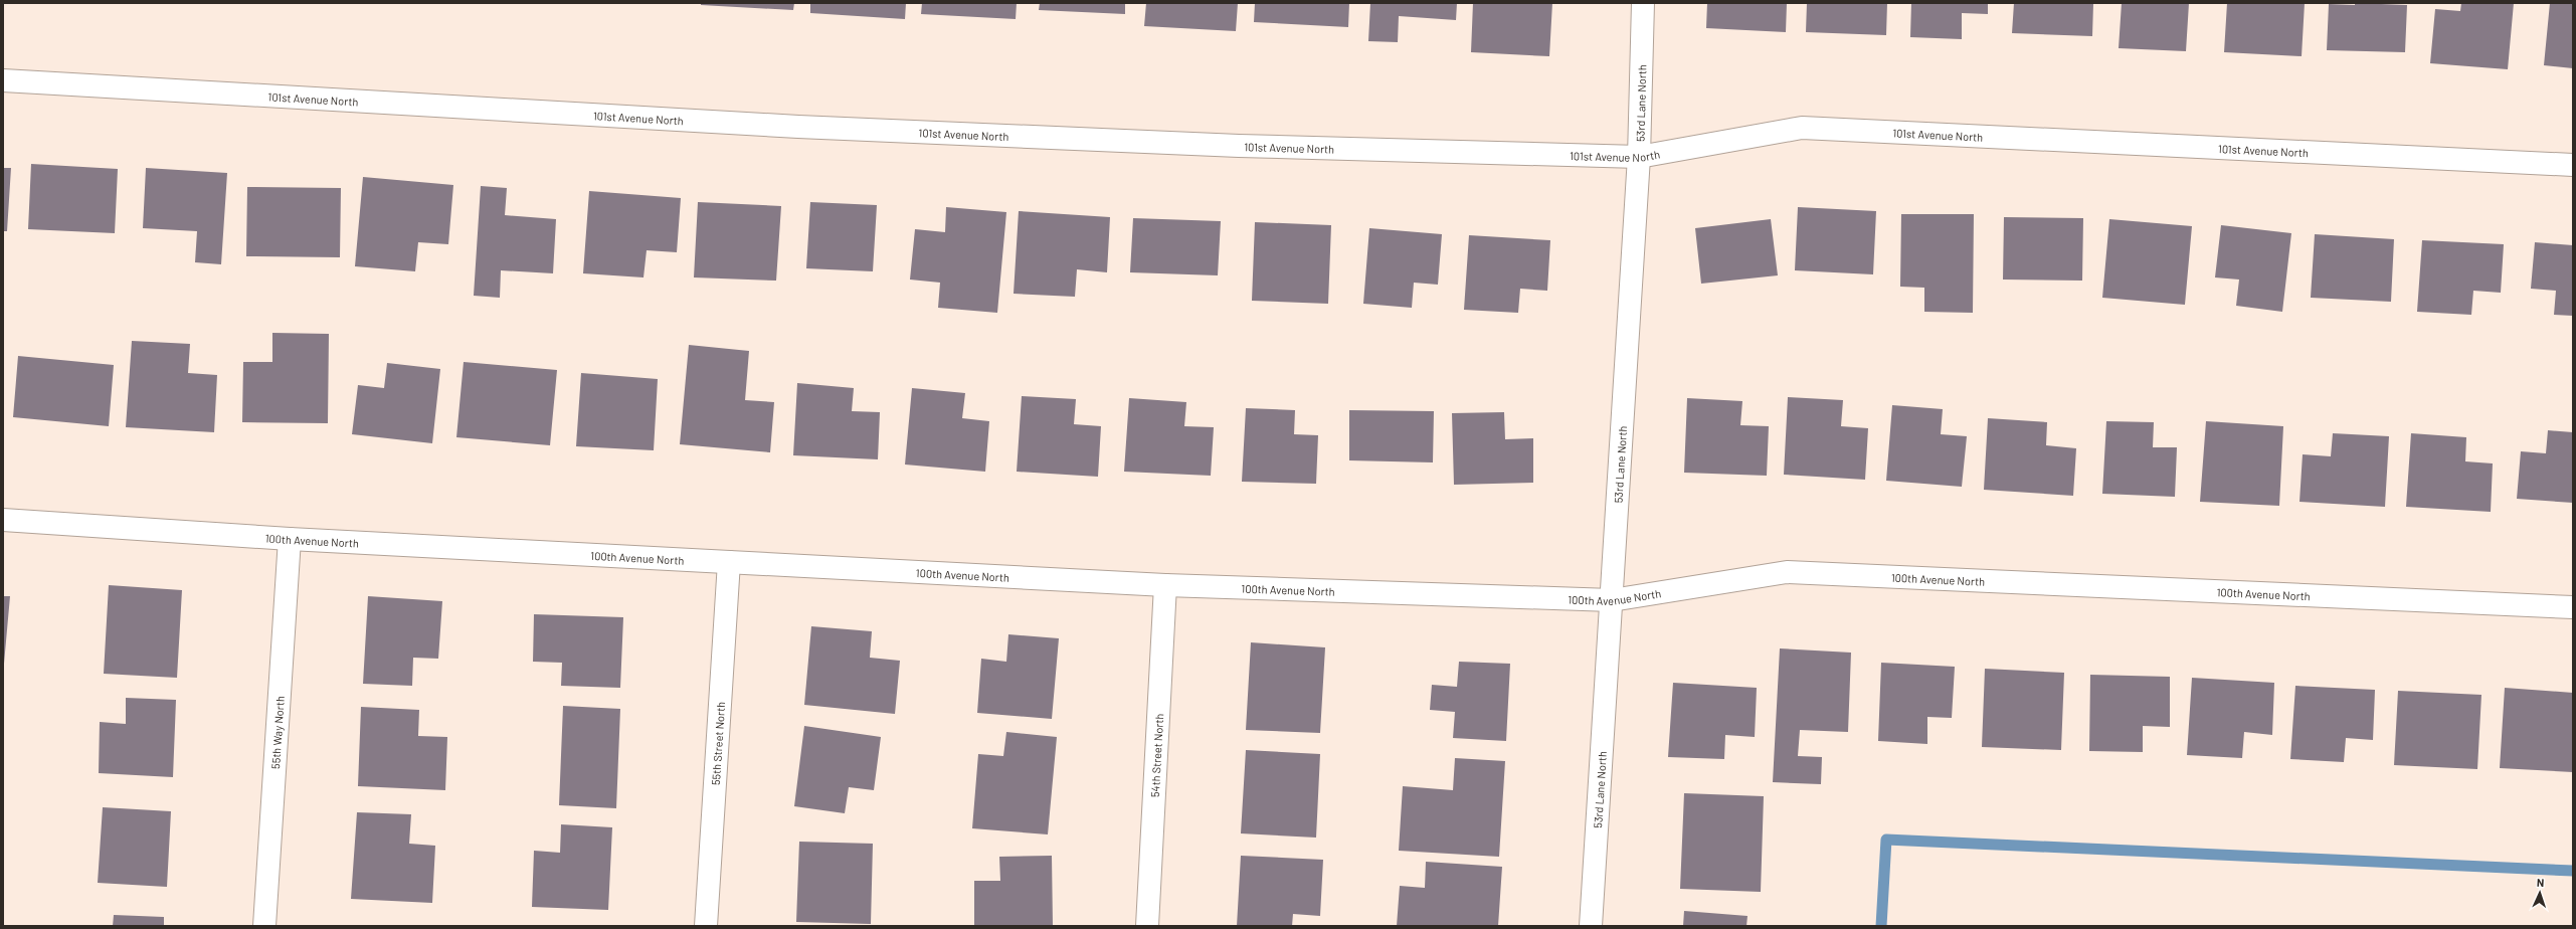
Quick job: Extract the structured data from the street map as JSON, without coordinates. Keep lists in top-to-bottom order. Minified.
{"streets":{"street":["101st Avenue North","53rd Lane North","100th Avenue North","55th Way North","55th Street North","54th Street North"]},"crossings":[["101st Avenue North","53rd Lane North"],["53rd Lane North","100th Avenue North"],["100th Avenue North","55th Way North"],["100th Avenue North","55th Street North"],["100th Avenue North","54th Street North"]],"north":"top"}
